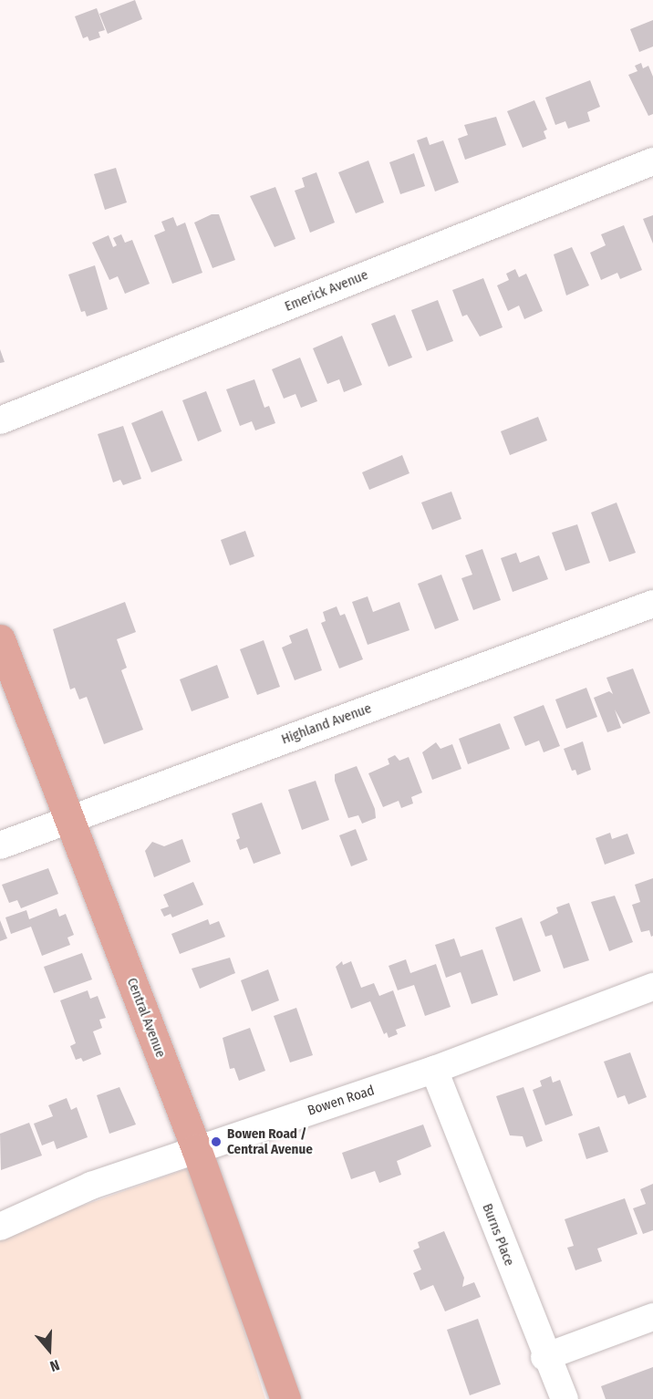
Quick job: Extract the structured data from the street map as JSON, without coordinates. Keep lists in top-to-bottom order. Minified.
{"streets":{"main road":["Central Avenue"],"street":["Emerick Avenue","Highland Avenue","Bowen Road","Burns Place"]},"crossings":[["Highland Avenue","Central Avenue"],["Central Avenue","Bowen Road"],["Bowen Road","Burns Place"]],"places":["Bowen Road / Central Avenue"],"north":"bottom"}
